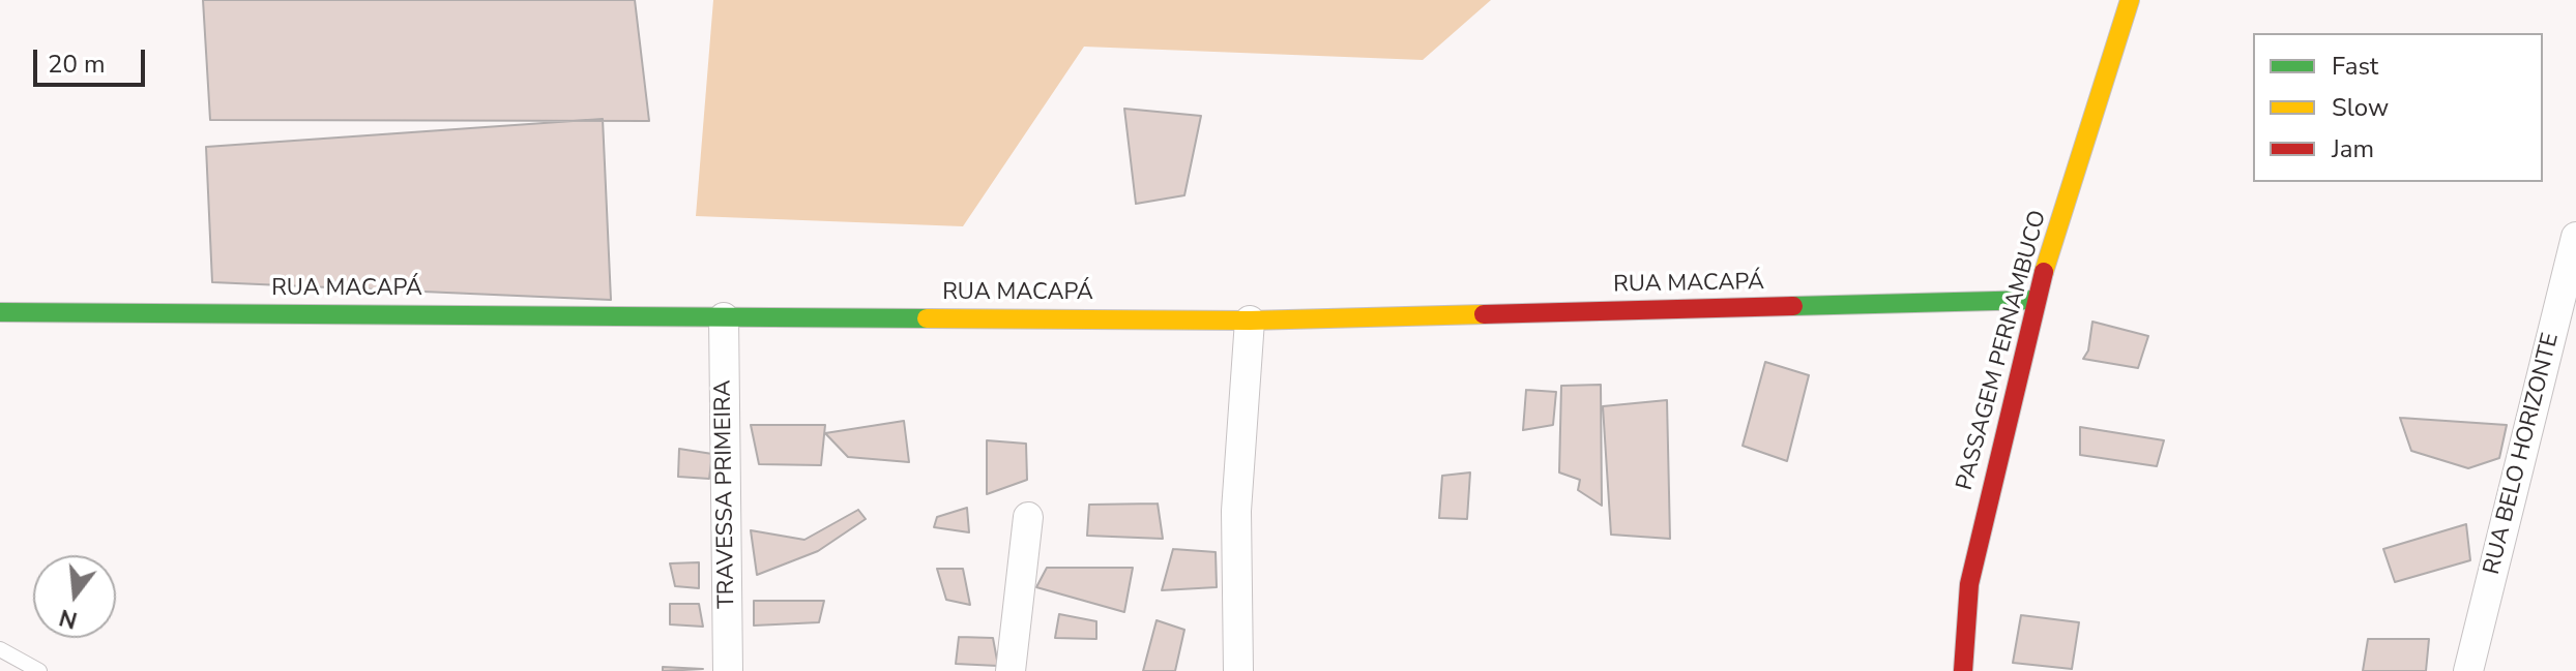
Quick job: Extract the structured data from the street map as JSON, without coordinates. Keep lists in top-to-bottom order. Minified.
{"streets":{"street":["RUA MACAPÁ","PASSAGEM PERNAMBUCO","RUA BELO HORIZONTE","TRAVESSA PRIMEIRA"]},"crossings":[["RUA MACAPÁ","PASSAGEM PERNAMBUCO"],["RUA MACAPÁ","TRAVESSA PRIMEIRA"]],"legend":["Fast","Slow","Jam"],"scale_bar":"20 m","north":"bottom"}
